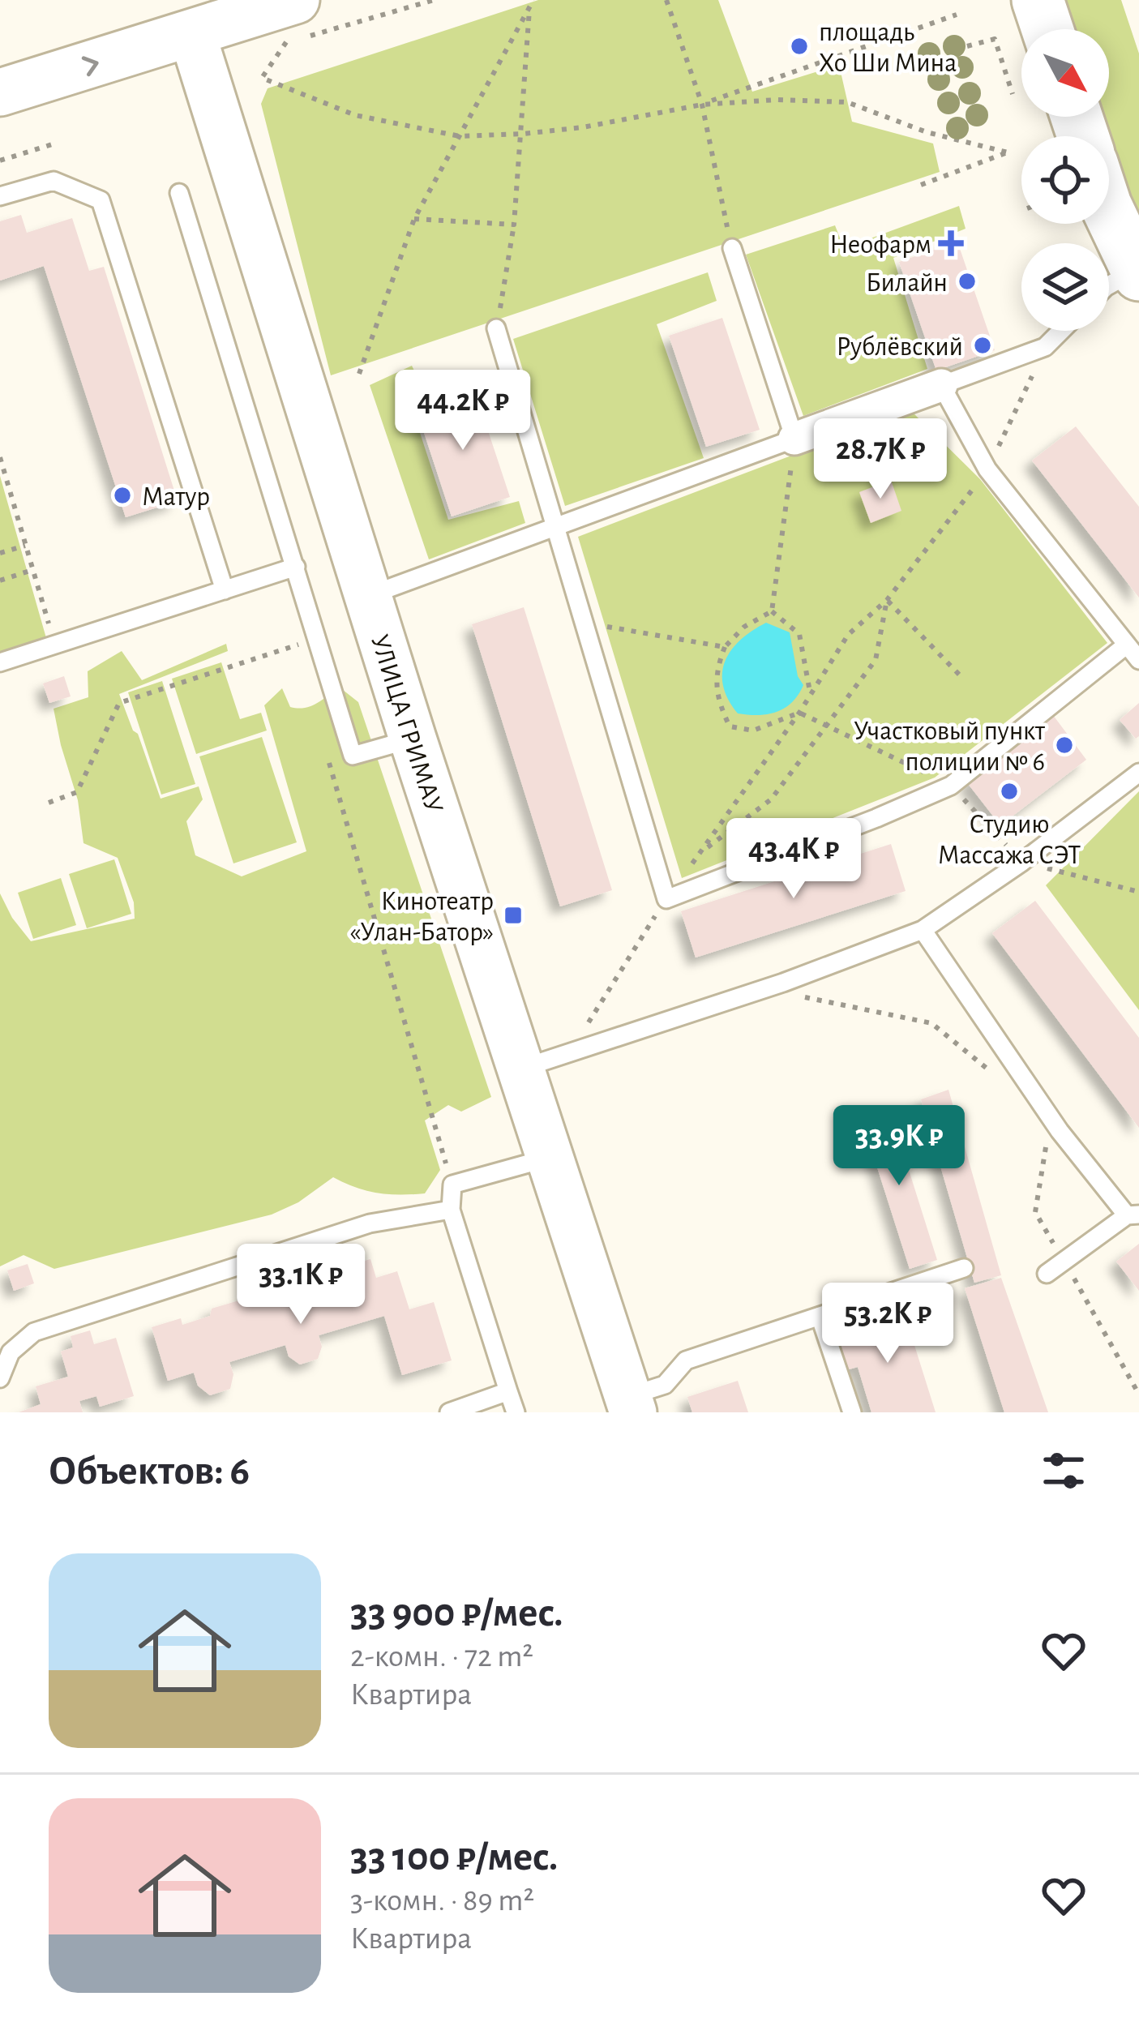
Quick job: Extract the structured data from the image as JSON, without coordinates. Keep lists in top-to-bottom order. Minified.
{"streets":{"street":["УЛИЦА ГРИМАУ"]},"places":{"other":["площадь Хо Ши Мина","Билайн","Рублёвский","Матур","Участковый пункт полиции № 6","Студию Массажа СЭТ"],"health":["Неофарм"],"transit":["Кинотеатр «Улан-Батор»"]},"north":"bottom right","page":{"price":["44.2K ₽","28.7K ₽","43.4K ₽","33.9K ₽","33.1K ₽","53.2K ₽"],"heading":"Объектов: 6","list":[{"name":"33 900 ₽/мес.","note":"2-комн. · 72 m² · Квартира"},{"name":"33 100 ₽/мес.","note":"3-комн. · 89 m² · Квартира"}]}}
